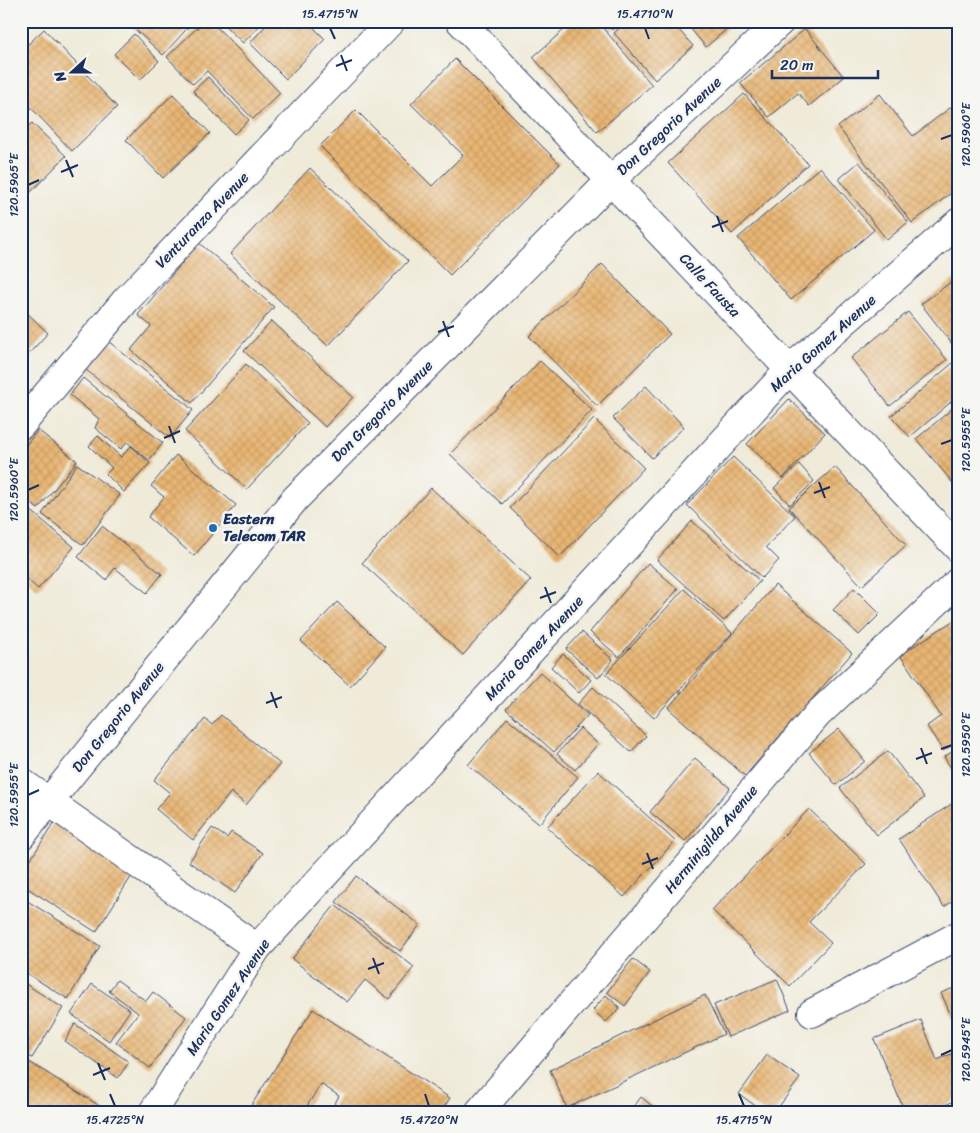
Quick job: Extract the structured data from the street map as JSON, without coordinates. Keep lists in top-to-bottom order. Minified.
{"streets":{"street":["Don Gregorio Avenue","Venturanza Avenue","Calle Fausta","Maria Gomez Avenue","Herminigilda Avenue"]},"crossings":[["Don Gregorio Avenue","Calle Fausta"],["Calle Fausta","Maria Gomez Avenue"]],"places":["Eastern Telecom TAR"],"scale_bar":"20 m","north":"left","coordinates":["15.4715°N","15.4710°N","120.5960°E","120.5965°E","120.5955°E","120.5950°E","120.5945°E","15.4725°N","15.4720°N"]}
